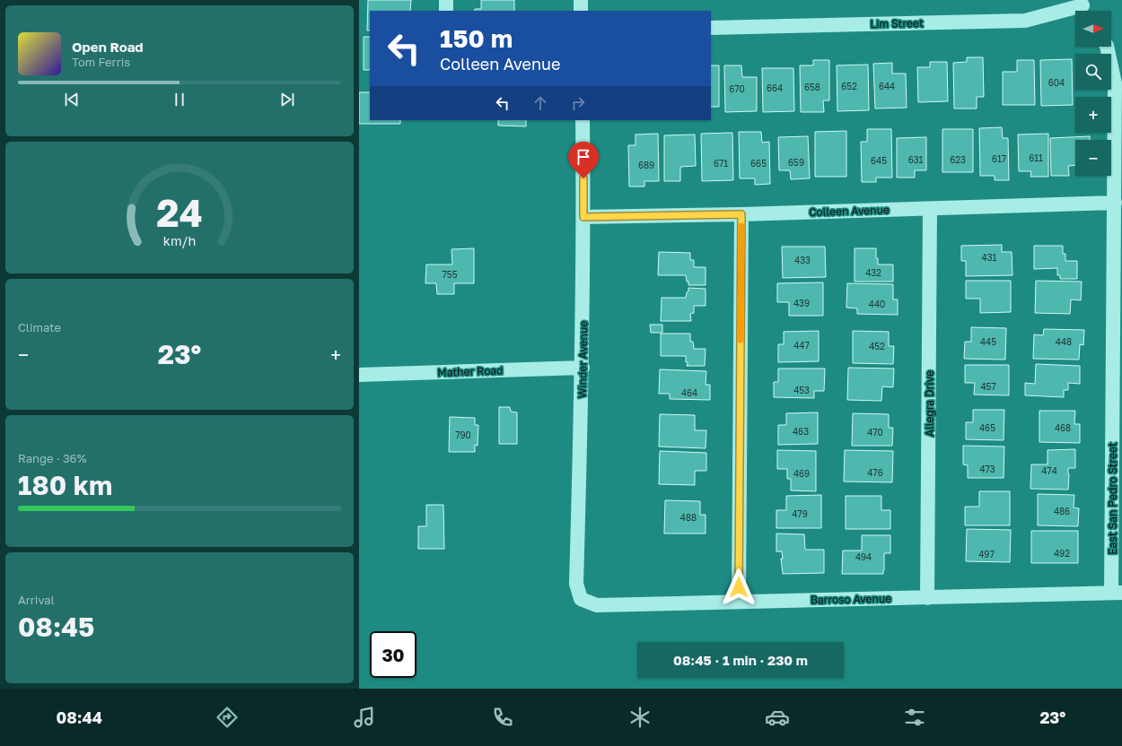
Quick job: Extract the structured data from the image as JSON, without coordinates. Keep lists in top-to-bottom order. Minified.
{"streets":{"street":["Lim Street","Colleen Avenue","Winder Avenue","Mather Road","Allegra Drive","East San Pedro Street","Barroso Avenue"]},"crossings":[["Colleen Avenue","Winder Avenue"],["Colleen Avenue","Allegra Drive"],["Colleen Avenue","East San Pedro Street"],["Winder Avenue","Mather Road"],["Winder Avenue","Barroso Avenue"],["Allegra Drive","Barroso Avenue"],["East San Pedro Street","Barroso Avenue"]],"house_numbers":["604","652","644","658","664","670","611","617","631","623","645","659","671","665","689","431","433","432","755","439","440","445","448","447","452","457","453","464","465","468","463","470","790","473","474","476","469","486","479","488","492","497","494"],"north":"right","page":{"map_buttons":["+","−"],"turn":["150 m","Colleen Avenue"],"song":["Open Road","Tom Ferris"],"tile":["Climate",["Range · 36%","180 km"],["Arrival","08:45"]],"heat":["−","23°","+"],"limit":"30","trip":"08:45 · 1 min · 230 m","tabs":["08:44","23°"],"gauge":["24","km/h"]}}
